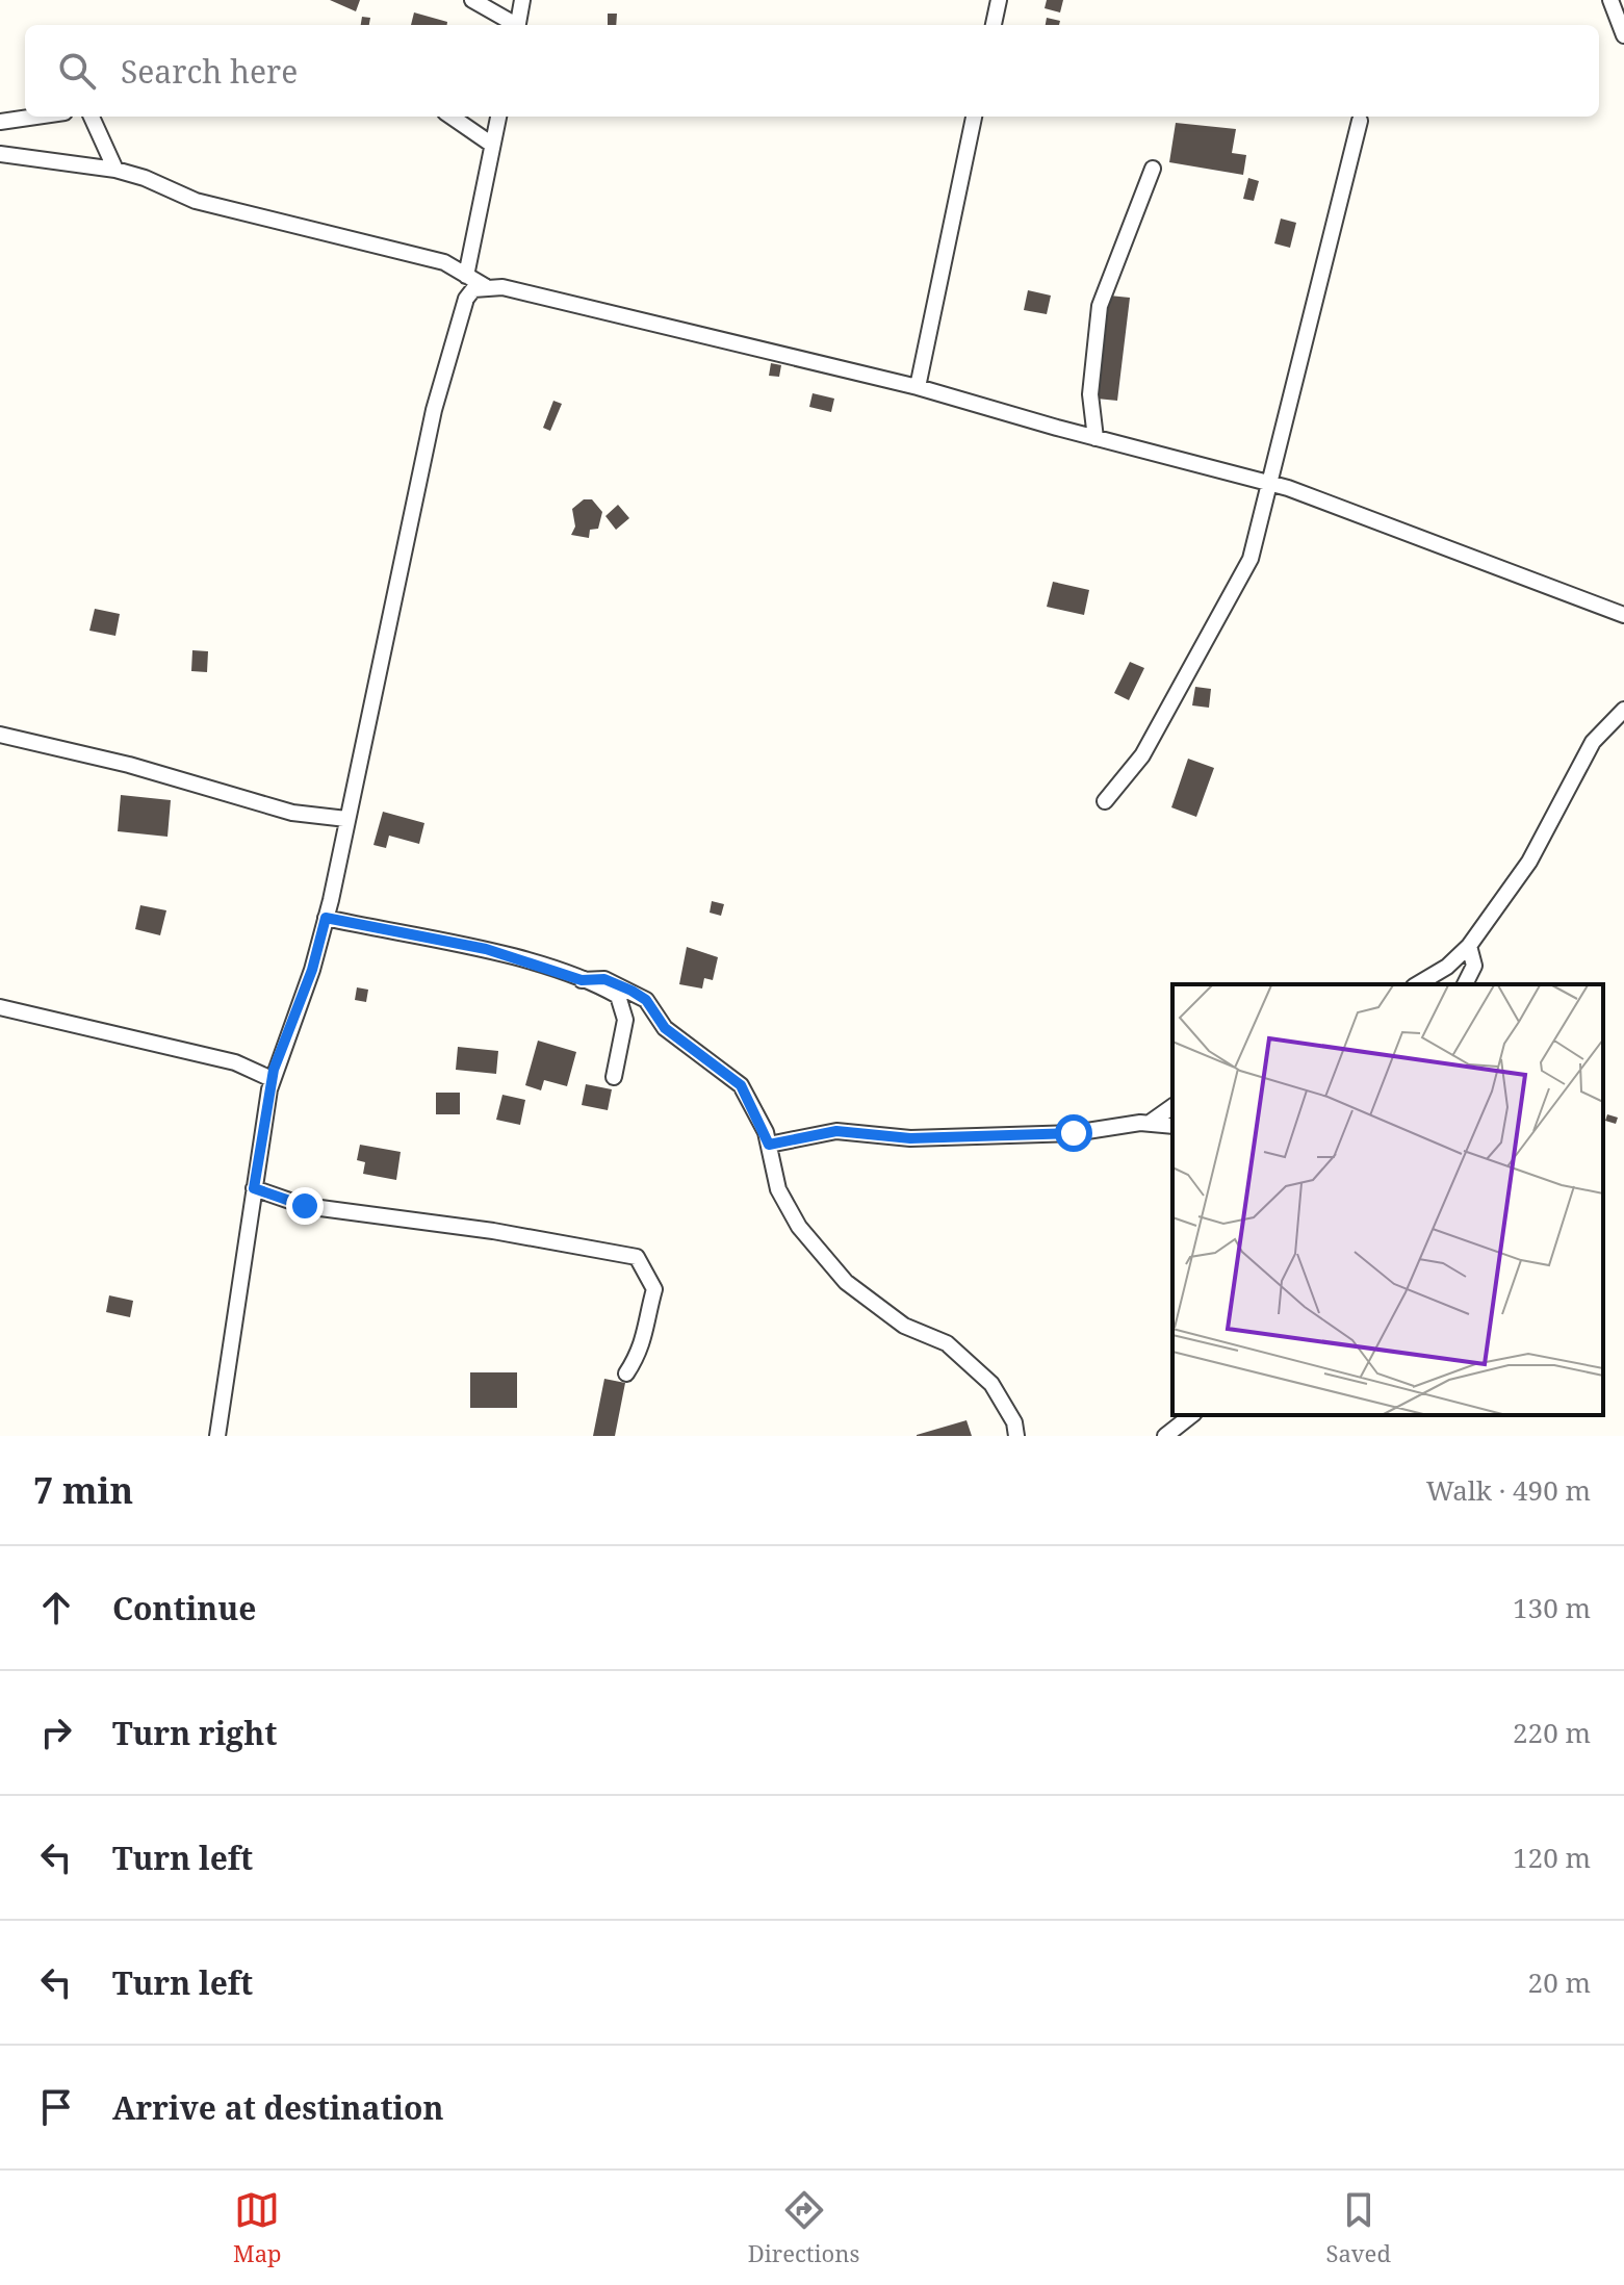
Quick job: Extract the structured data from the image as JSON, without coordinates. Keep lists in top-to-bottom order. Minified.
{"page":{"search":"Search here","heading":["7 min","Walk · 490 m"],"list":[["Continue","130 m"],["Turn right","220 m"],["Turn left","120 m"],["Turn left","20 m"],"Arrive at destination"],"nav":["Map","Directions","Saved"]}}
